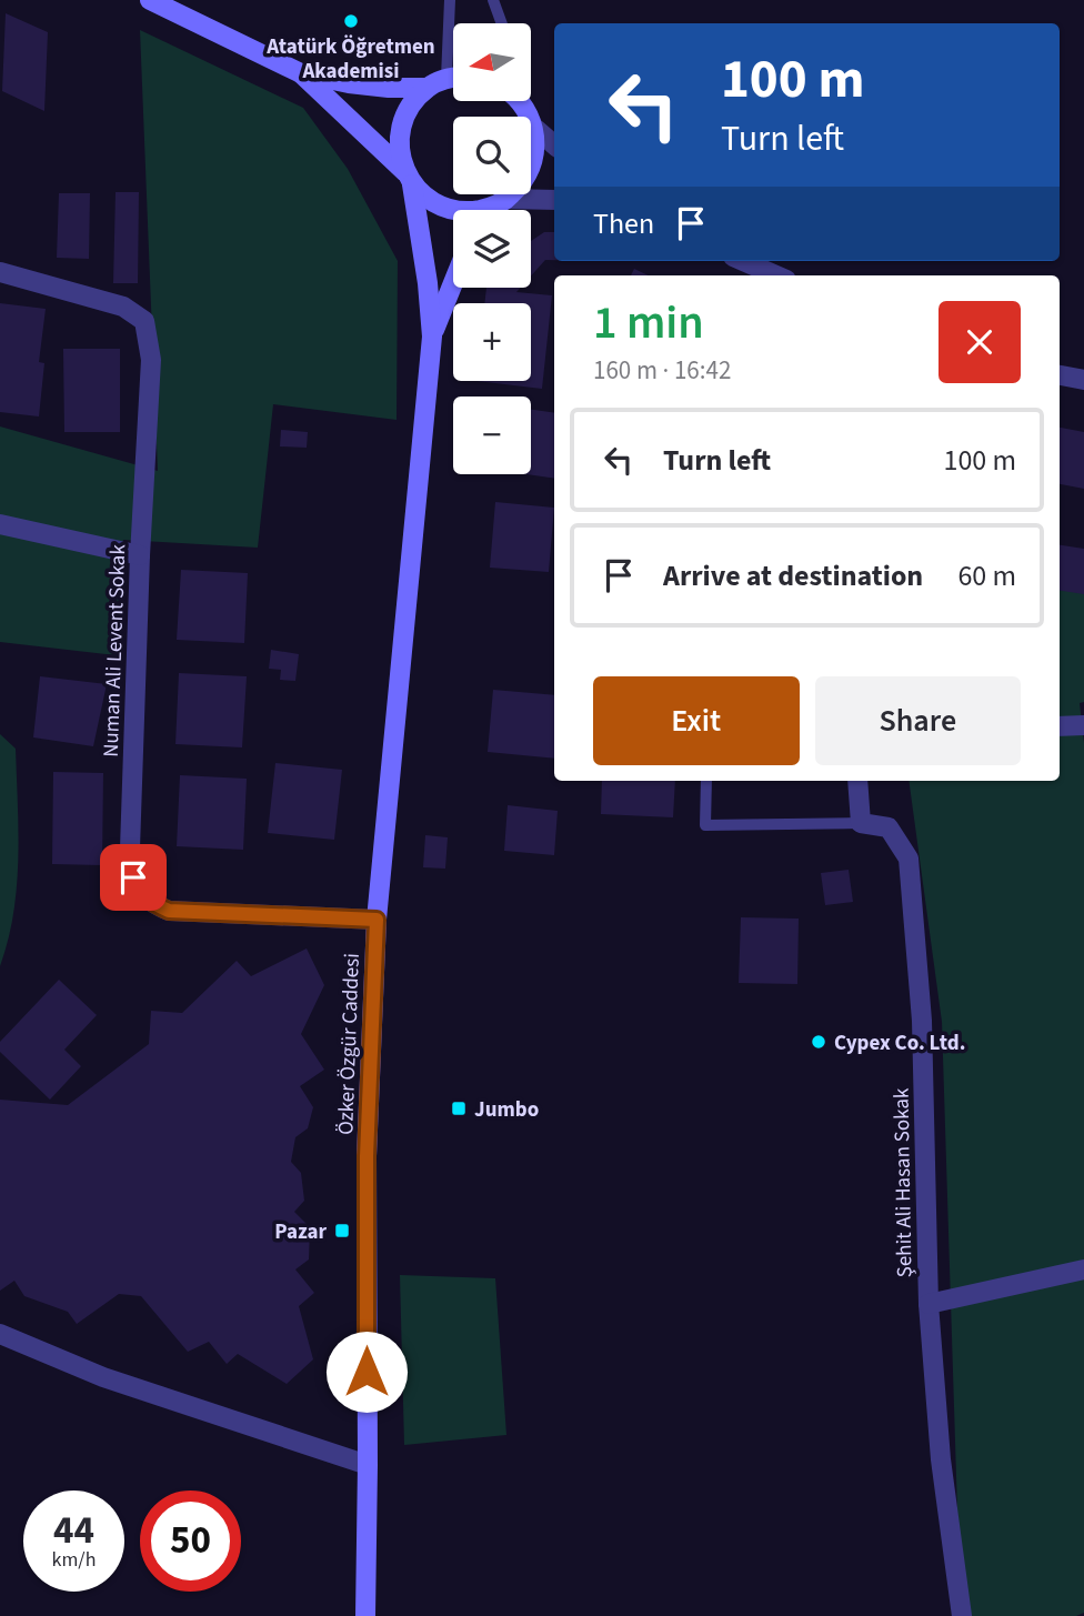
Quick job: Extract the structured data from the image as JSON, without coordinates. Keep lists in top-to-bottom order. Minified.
{"streets":{"main road":["Özker Özgür Caddesi"],"street":["Numan Ali Levent Sokak","Şehit Ali Hasan Sokak"]},"crossings":[["Numan Ali Levent Sokak","Özker Özgür Caddesi"]],"places":{"other":["Atatürk Öğretmen Akademisi","Cypex Co. Ltd."],"transit":["Jumbo","Pazar"]},"north":"left","page":{"map_buttons":["+","−"],"turn":["100 m","Turn left"],"then":"Then","heading":["1 min","160 m · 16:42"],"list":[{"name":"Turn left","value":"100 m"},{"name":"Arrive at destination","value":"60 m"}],"buttons":["Exit","Share"],"speed":"44 km/h","limit":"50"}}
